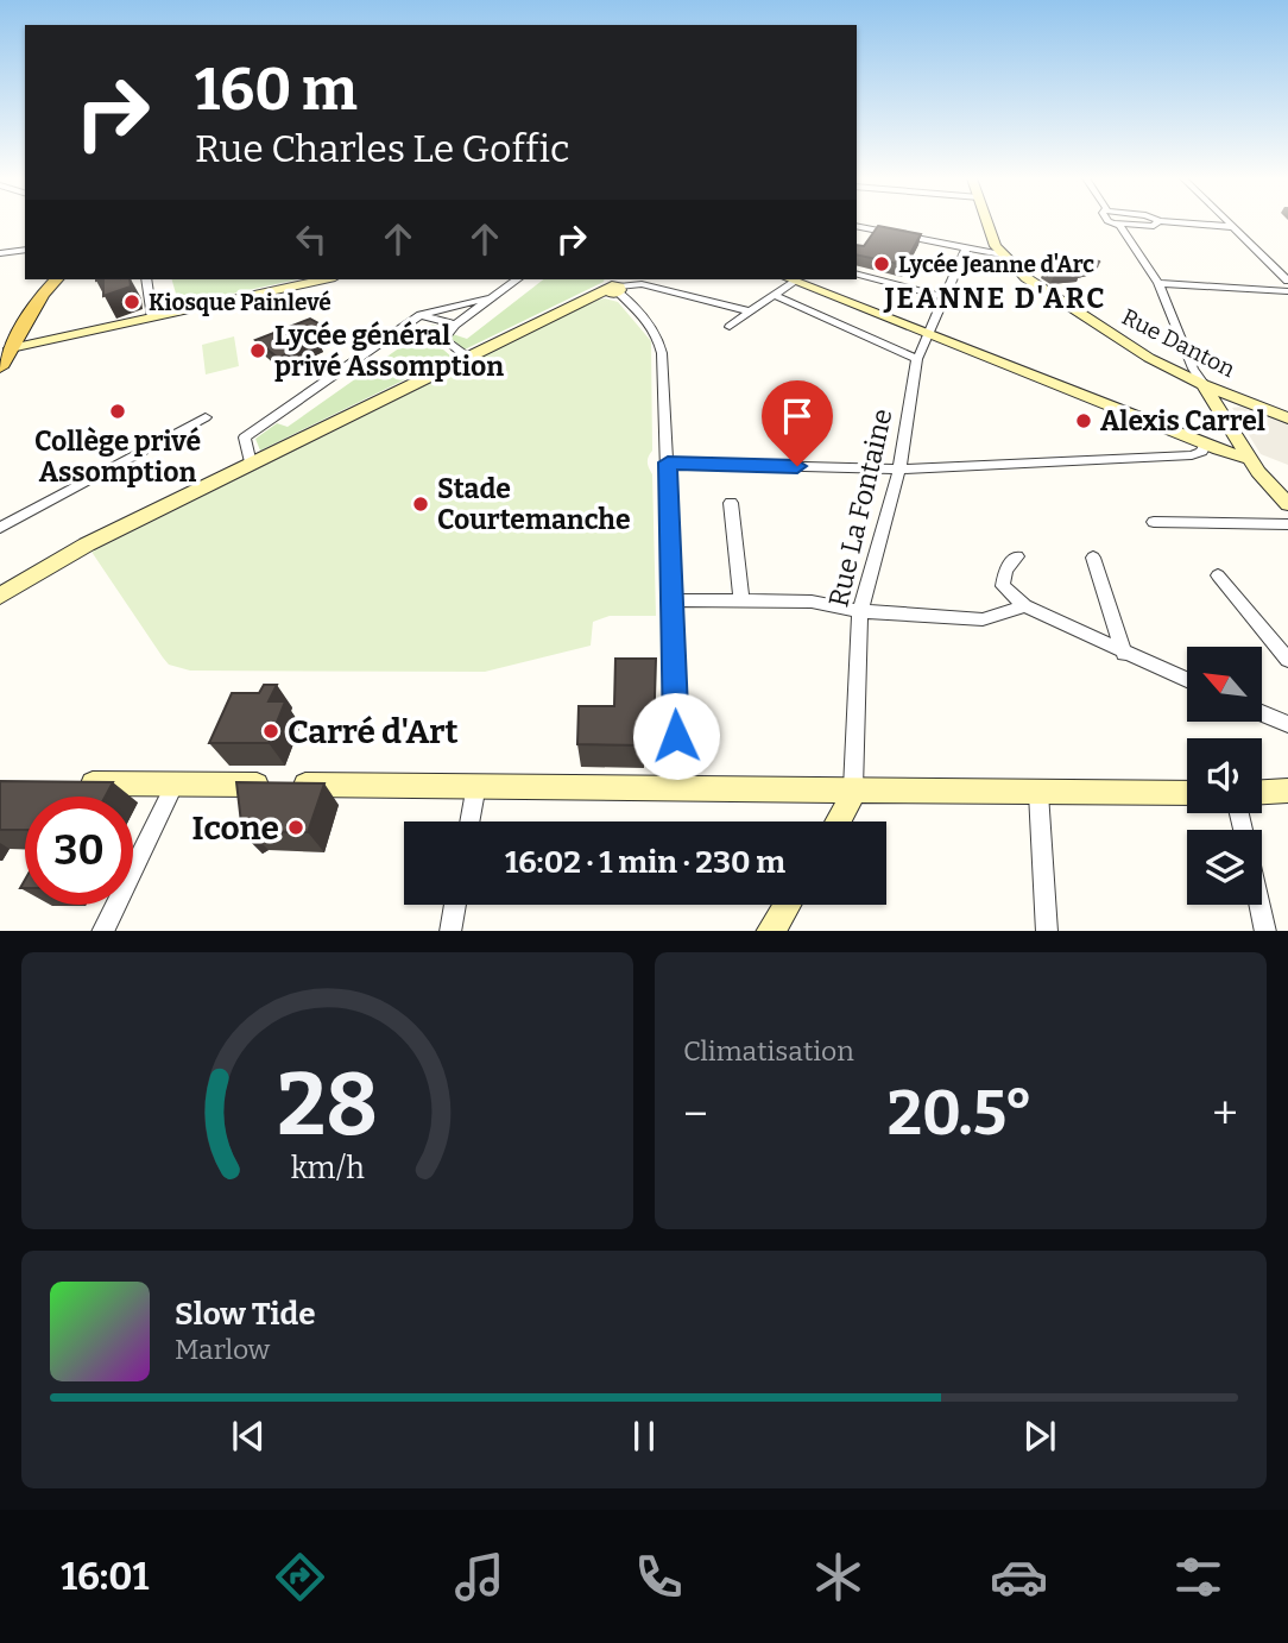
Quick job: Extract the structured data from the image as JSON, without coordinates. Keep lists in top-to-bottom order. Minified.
{"streets":{"street":["Rue Danton","Rue La Fontaine"]},"districts":["JEANNE D'ARC"],"places":["Lycée Jeanne d'Arc","Kiosque Painlevé","Lycée général privé Assomption","Collège privé Assomption","Alexis Carrel","Stade Courtemanche","Carré d'Art","Icone"],"north":"top left","page":{"turn":["160 m","Rue Charles Le Goffic"],"limit":"30","trip":"16:02 · 1 min · 230 m","tile":"Climatisation","heat":["−","20.5°","+"],"song":["Slow Tide","Marlow"],"tabs":"16:01","gauge":["28","km/h"]}}
